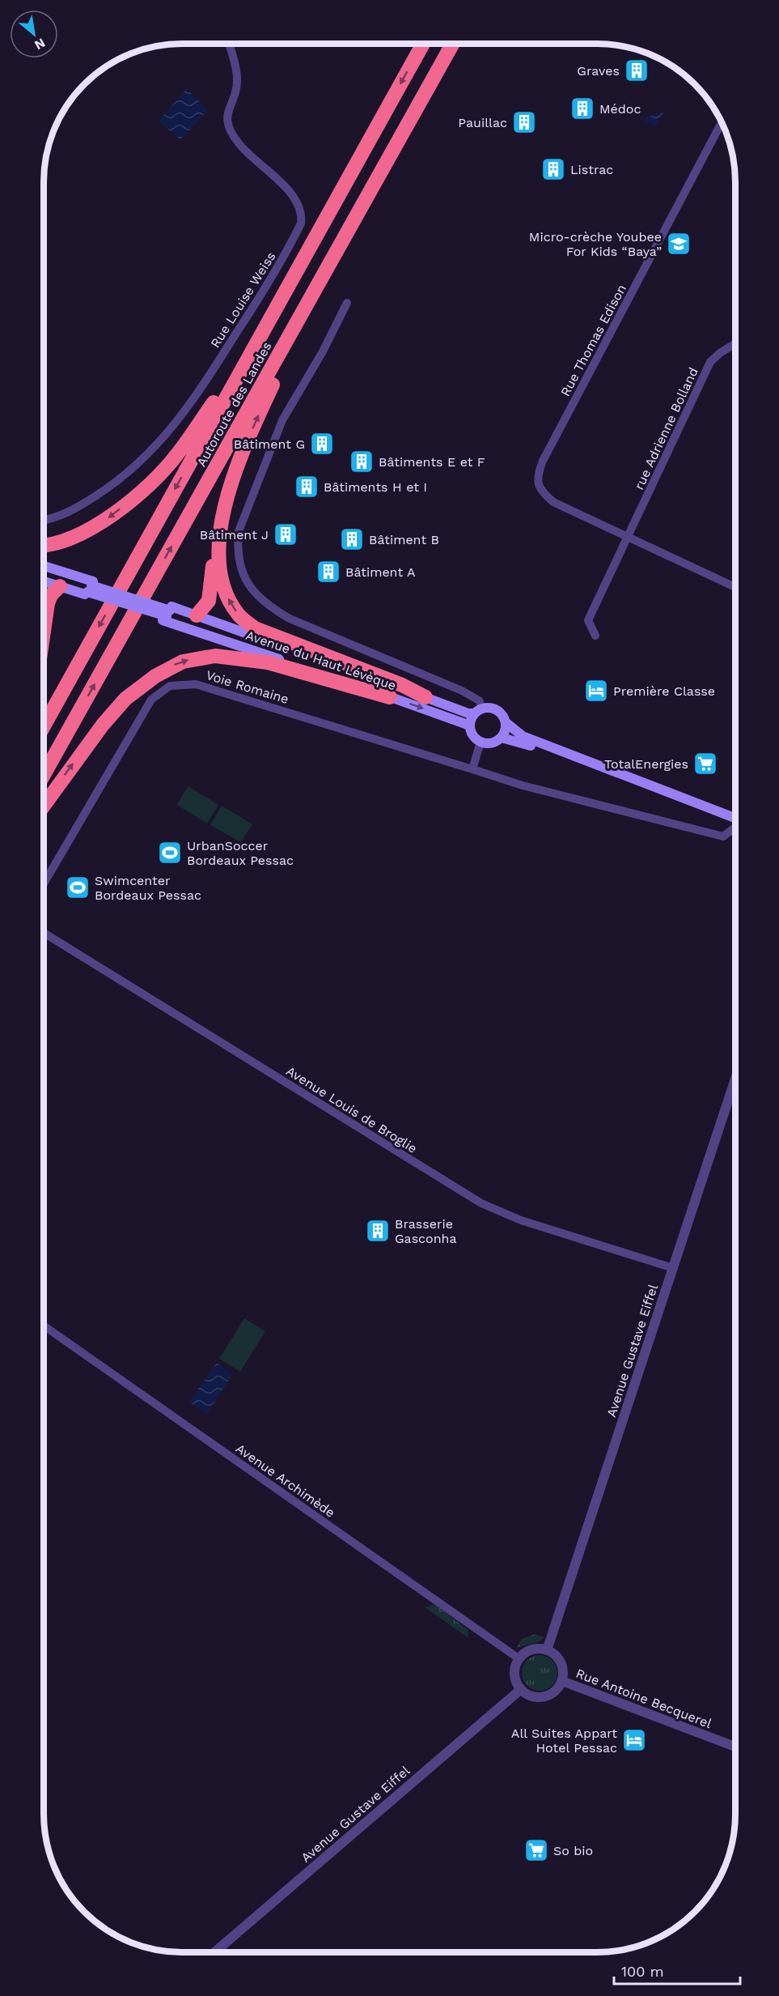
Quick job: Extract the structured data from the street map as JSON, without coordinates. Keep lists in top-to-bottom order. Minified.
{"streets":{"highway":["Autoroute des Landes"],"main road":["Avenue du Haut Lévèque"],"street":["Rue Louise Weiss","Rue Thomas Edison","rue Adrienne Bolland","Voie Romaine","Avenue Louis de Broglie","Avenue Gustave Eiffel","Avenue Archimède","Rue Antoine Becquerel"]},"crossings":[["Rue Thomas Edison","rue Adrienne Bolland"],["Avenue Louis de Broglie","Avenue Gustave Eiffel"],["Avenue Gustave Eiffel","Avenue Archimède"],["Avenue Gustave Eiffel","Rue Antoine Becquerel"],["Avenue Archimède","Rue Antoine Becquerel"]],"places":{"building":["Graves","Médoc","Pauillac","Listrac","Bâtiment G","Bâtiments E et F","Bâtiments H et I","Bâtiment J","Bâtiment B","Bâtiment A","Brasserie Gasconha"],"school or university":["Micro-crèche Youbee For Kids “Baya”"],"hotel":["Première Classe","All Suites Appart Hotel Pessac"],"supermarket":["TotalEnergies","So bio"],"sports":["UrbanSoccer Bordeaux Pessac","Swimcenter Bordeaux Pessac"]},"scale_bar":"100 m","north":"bottom right"}
